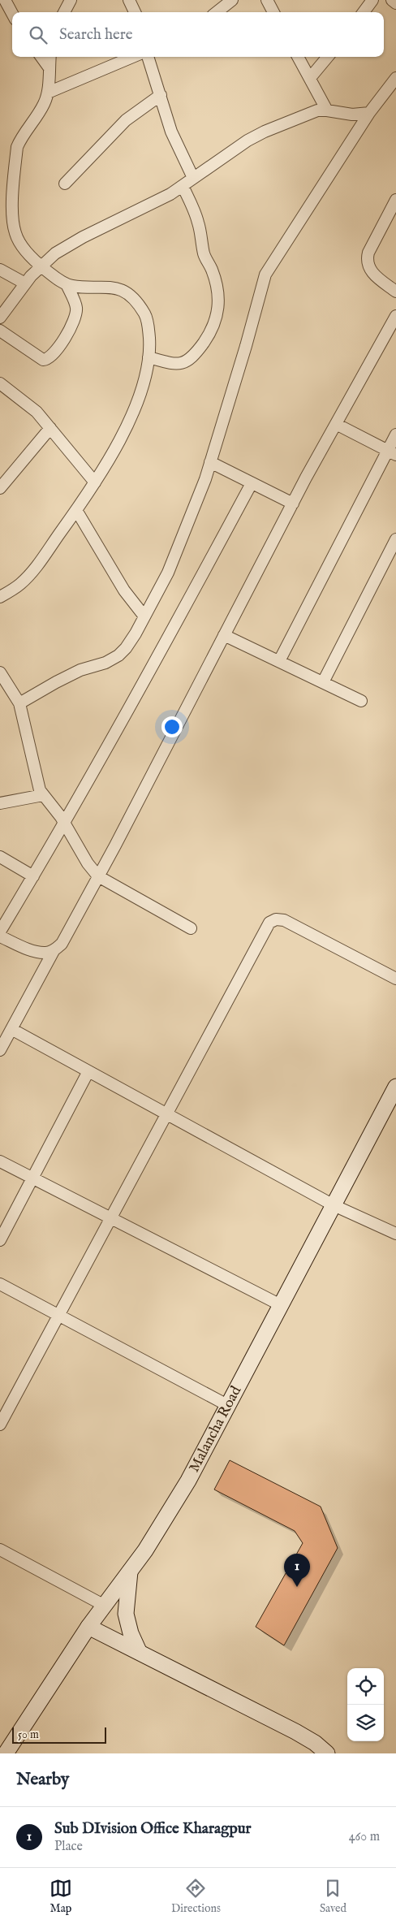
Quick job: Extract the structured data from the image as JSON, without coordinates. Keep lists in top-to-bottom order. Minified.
{"streets":{"main road":["Malancha Road"]},"scale_bar":"50 m","page":{"search":"Search here","pins":"1","scale":"50 m","heading":"Nearby","list":[{"mark":"1","name":"Sub DIvision Office Kharagpur","note":"Place","value":"460 m"}],"nav":["Map","Directions","Saved"]}}
